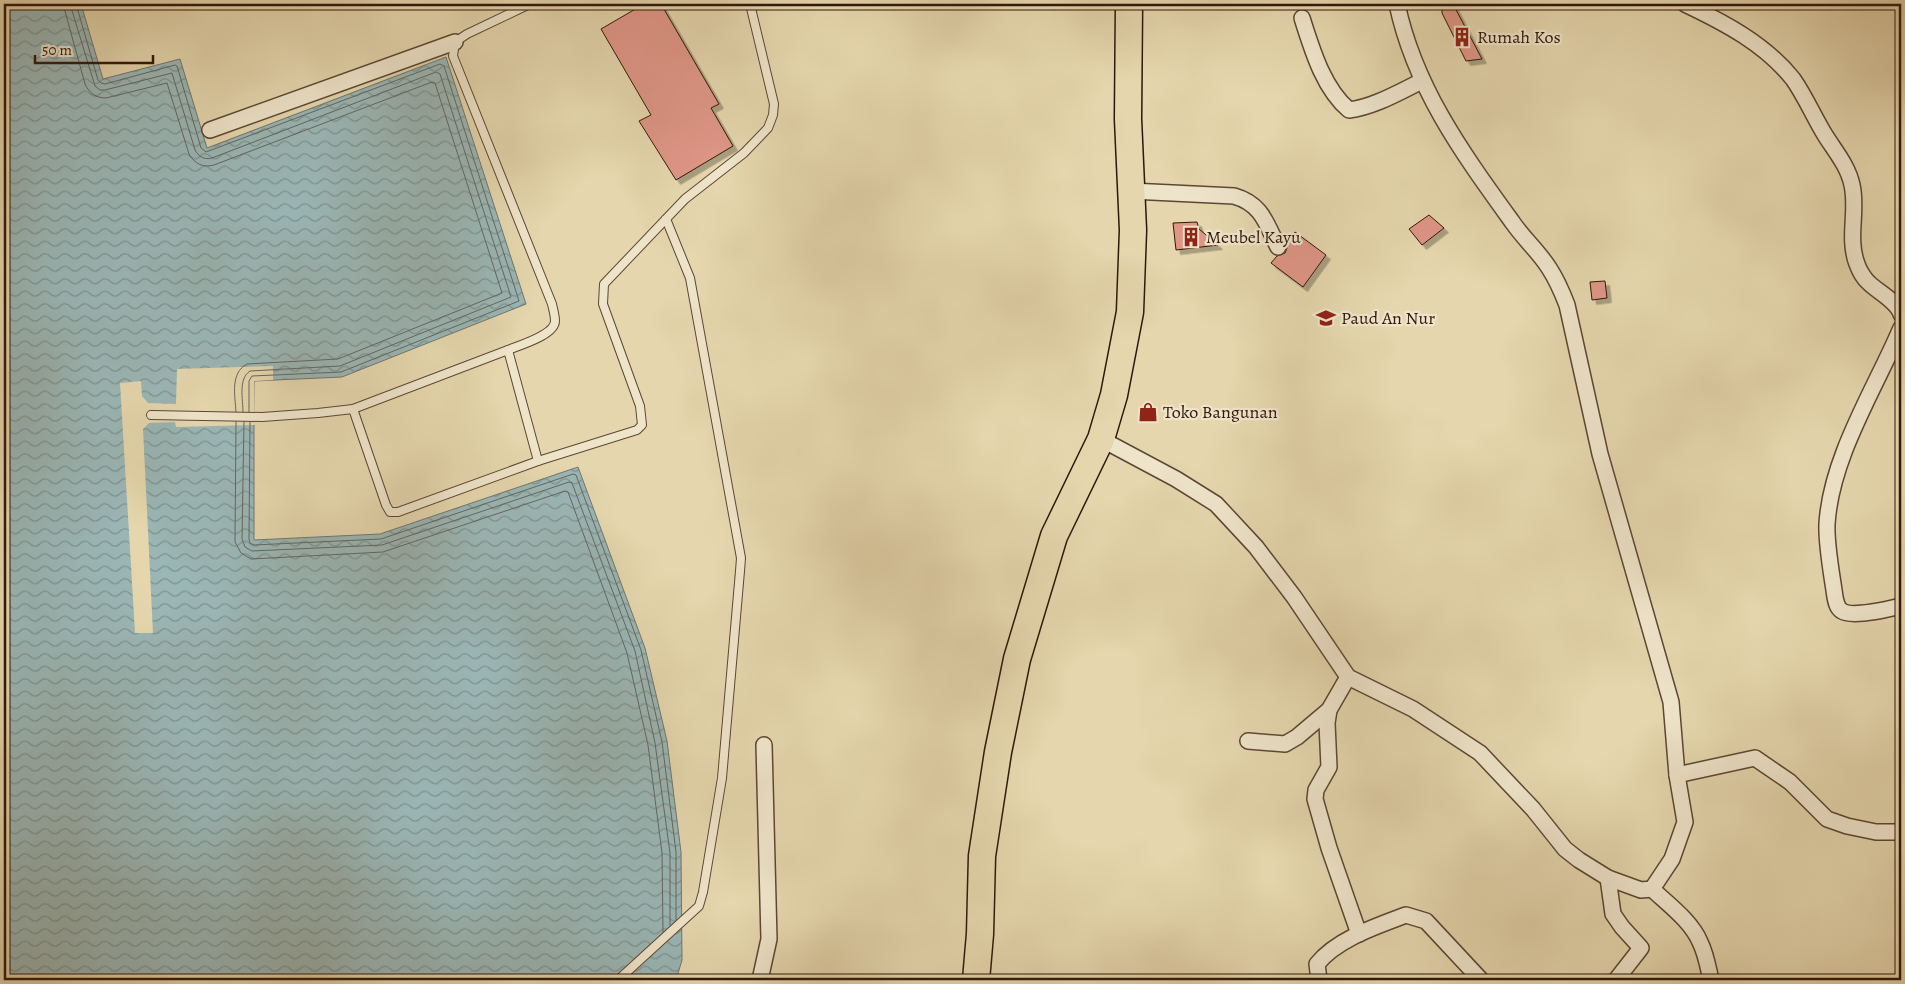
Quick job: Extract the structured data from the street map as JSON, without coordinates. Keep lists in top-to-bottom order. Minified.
{"places":{"building":["Rumah Kos","Meubel Kayu"],"school or university":["Paud An Nur"],"shop":["Toko Bangunan"]},"scale_bar":"50 m"}
